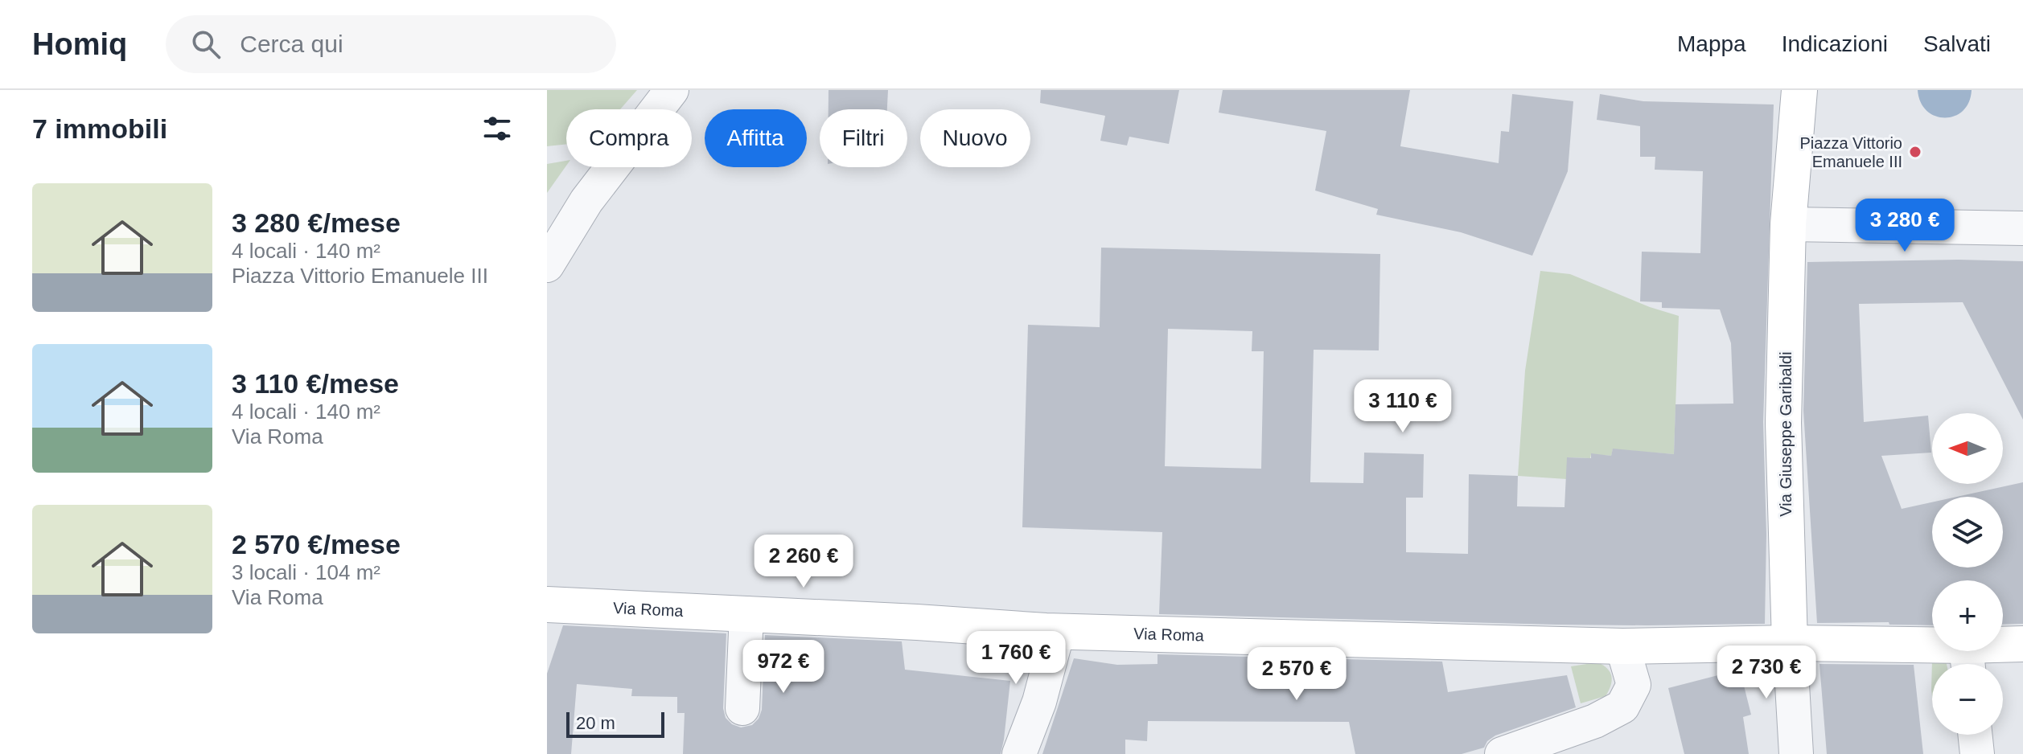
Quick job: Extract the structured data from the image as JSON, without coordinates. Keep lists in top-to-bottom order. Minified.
{"streets":{"street":["Via Giuseppe Garibaldi","Via Roma"]},"crossings":[["Via Giuseppe Garibaldi","Via Roma"]],"places":["Piazza Vittorio Emanuele III"],"scale_bar":"20 m","north":"left","page":{"header":"Homiq","search":"Cerca qui","nav":["Mappa","Indicazioni","Salvati"],"heading":"7 immobili","chip":["Compra","Affitta","Filtri","Nuovo"],"list":[{"name":"3 280 €/mese","note":"4 locali · 140 m² · Piazza Vittorio Emanuele III"},{"name":"3 110 €/mese","note":"4 locali · 140 m² · Via Roma"},{"name":"2 570 €/mese","note":"3 locali · 104 m² · Via Roma"}],"price":["3 280 €","3 110 €","2 260 €","1 760 €","972 €","2 730 €","2 570 €"],"map_buttons":["+","−"],"scale":"20 m"}}
